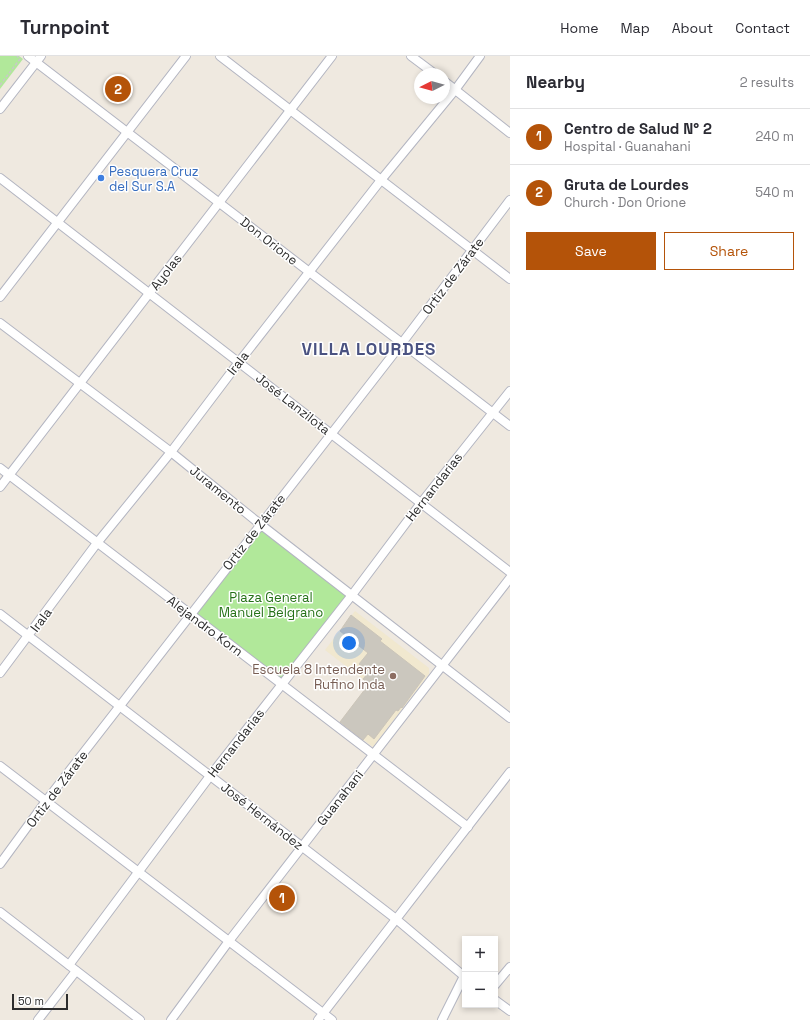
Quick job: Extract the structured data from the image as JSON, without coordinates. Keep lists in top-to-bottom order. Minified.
{"streets":{"street":["Don Orione","Ayolas","Ortiz de Zárate","Irala","José Lanzilota","Hernandarias","Juramento","Alejandro Korn","Guanahani","José Hernández"]},"crossings":[["Don Orione","Ayolas"],["Don Orione","Ortiz de Zárate"],["Don Orione","Irala"],["Don Orione","Hernandarias"],["Ayolas","José Lanzilota"],["Ayolas","Juramento"],["Ayolas","Alejandro Korn"],["Ortiz de Zárate","José Lanzilota"],["Ortiz de Zárate","Juramento"],["Ortiz de Zárate","Alejandro Korn"],["Ortiz de Zárate","José Hernández"],["Irala","José Lanzilota"],["Irala","Juramento"],["Irala","Alejandro Korn"],["Irala","José Hernández"],["José Lanzilota","Hernandarias"],["Hernandarias","Juramento"],["Hernandarias","Alejandro Korn"],["Hernandarias","José Hernández"],["Juramento","Guanahani"],["Alejandro Korn","Guanahani"],["Guanahani","José Hernández"]],"districts":["VILLA LOURDES"],"parks":["Plaza General Manuel Belgrano"],"places":["Pesquera Cruz del Sur S.A","Escuela 8 Intendente Rufino Inda"],"scale_bar":"50 m","north":"left","page":{"header":"Turnpoint","nav":["Home","Map","About","Contact"],"heading":["Nearby","2 results"],"pins":["2","1"],"list":[{"mark":"1","name":"Centro de Salud N° 2","note":"Hospital · Guanahani","value":"240 m"},{"mark":"2","name":"Gruta de Lourdes","note":"Church · Don Orione","value":"540 m"}],"buttons":["Save","Share"],"map_buttons":["+","−"],"scale":"50 m"}}
